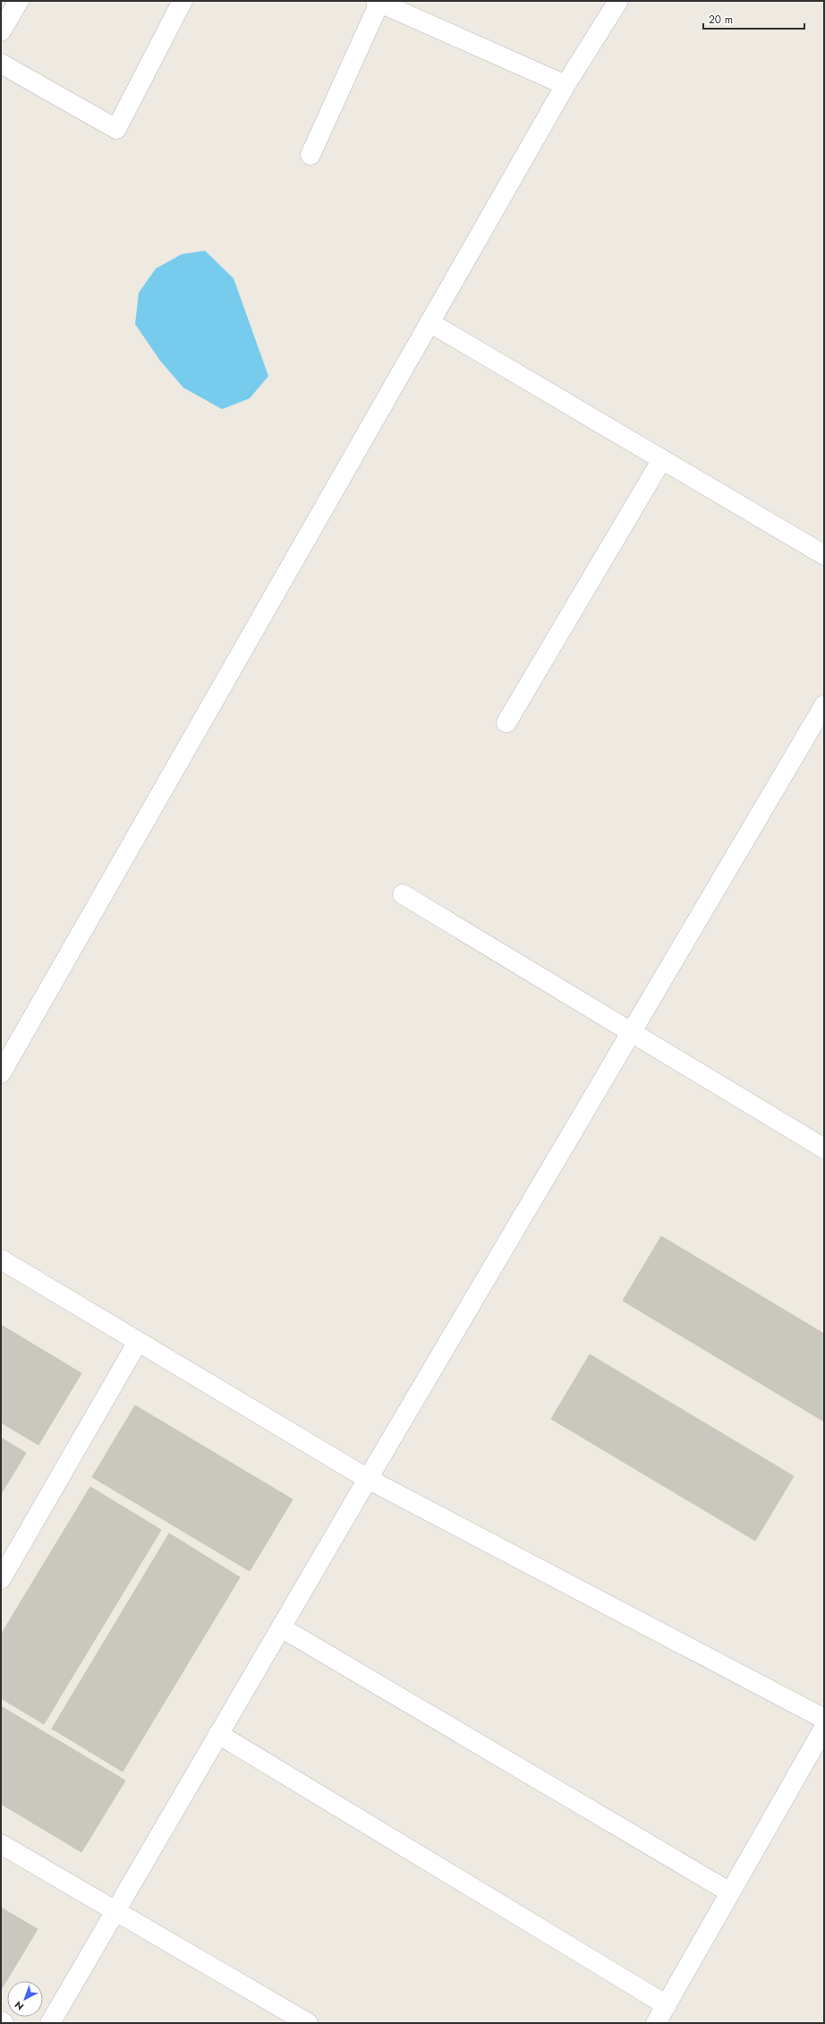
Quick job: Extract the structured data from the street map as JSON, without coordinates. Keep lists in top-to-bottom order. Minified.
{"scale_bar":"20 m","north":"bottom left"}
